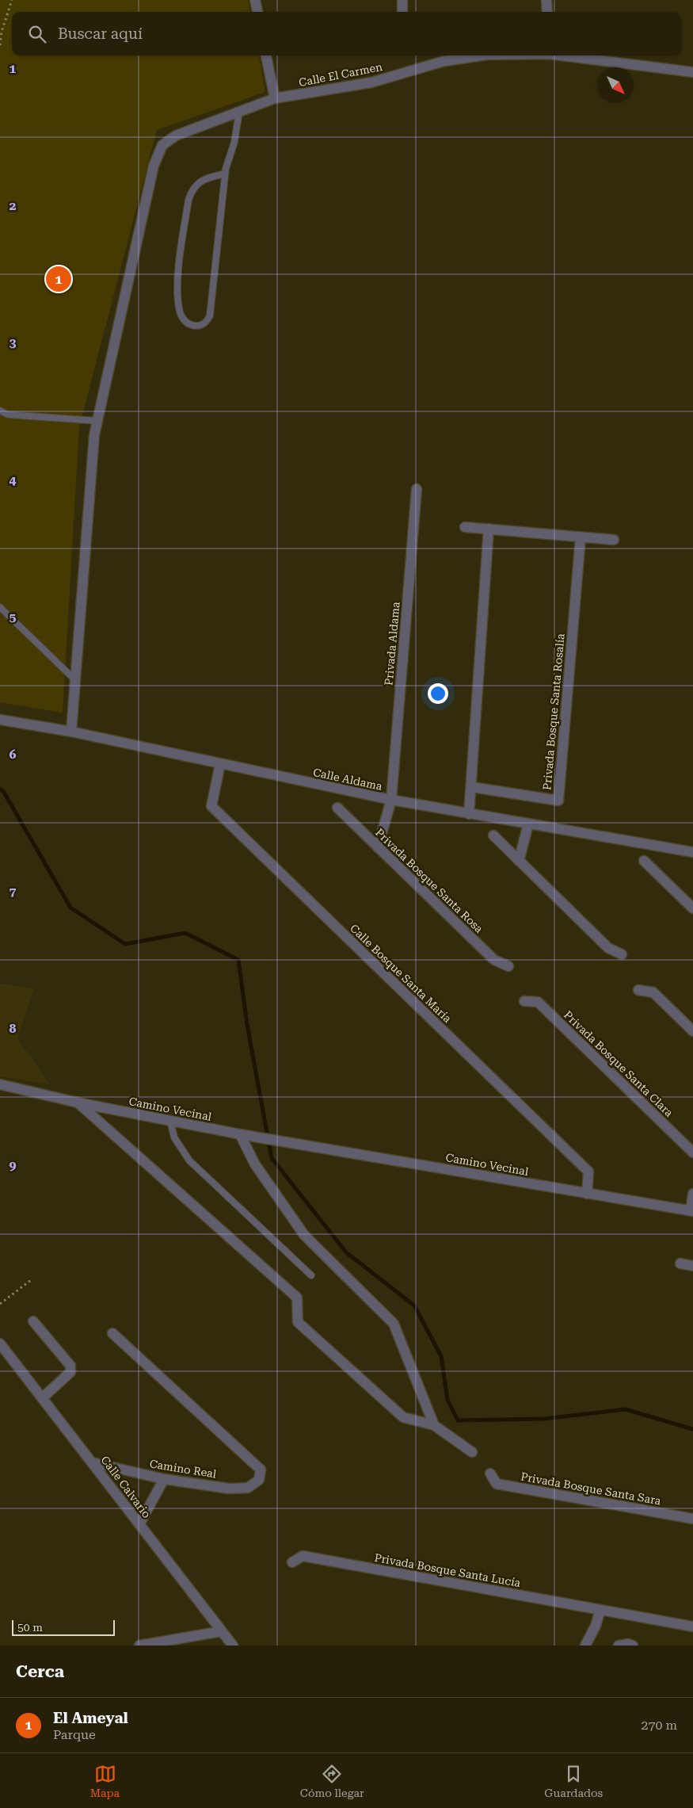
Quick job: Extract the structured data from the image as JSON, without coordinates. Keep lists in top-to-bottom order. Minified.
{"streets":{"street":["Calle El Carmen","Privada Aldama","Privada Bosque Santa Rosalía","Calle Aldama","Privada Bosque Santa Rosa","Calle Bosque Santa María","Privada Bosque Santa Clara","Camino Vecinal","Camino Real","Calle Calvario","Privada Bosque Santa Sara","Privada Bosque Santa Lucía"]},"crossings":[["Calle El Carmen","Calle Aldama"],["Privada Aldama","Calle Aldama"],["Privada Aldama","Privada Bosque Santa Rosa"],["Calle Aldama","Calle Bosque Santa María"],["Calle Bosque Santa María","Camino Vecinal"],["Camino Real","Calle Calvario"]],"scale_bar":"50 m","north":"bottom right","page":{"search":"Buscar aquí","pins":"1","scale":"50 m","heading":"Cerca","list":[{"mark":"1","name":"El Ameyal","note":"Parque","value":"270 m"}],"nav":["Mapa","Cómo llegar","Guardados"]},"grid":{"rows":["1","2","3","4","5","6","7","8","9"]}}
